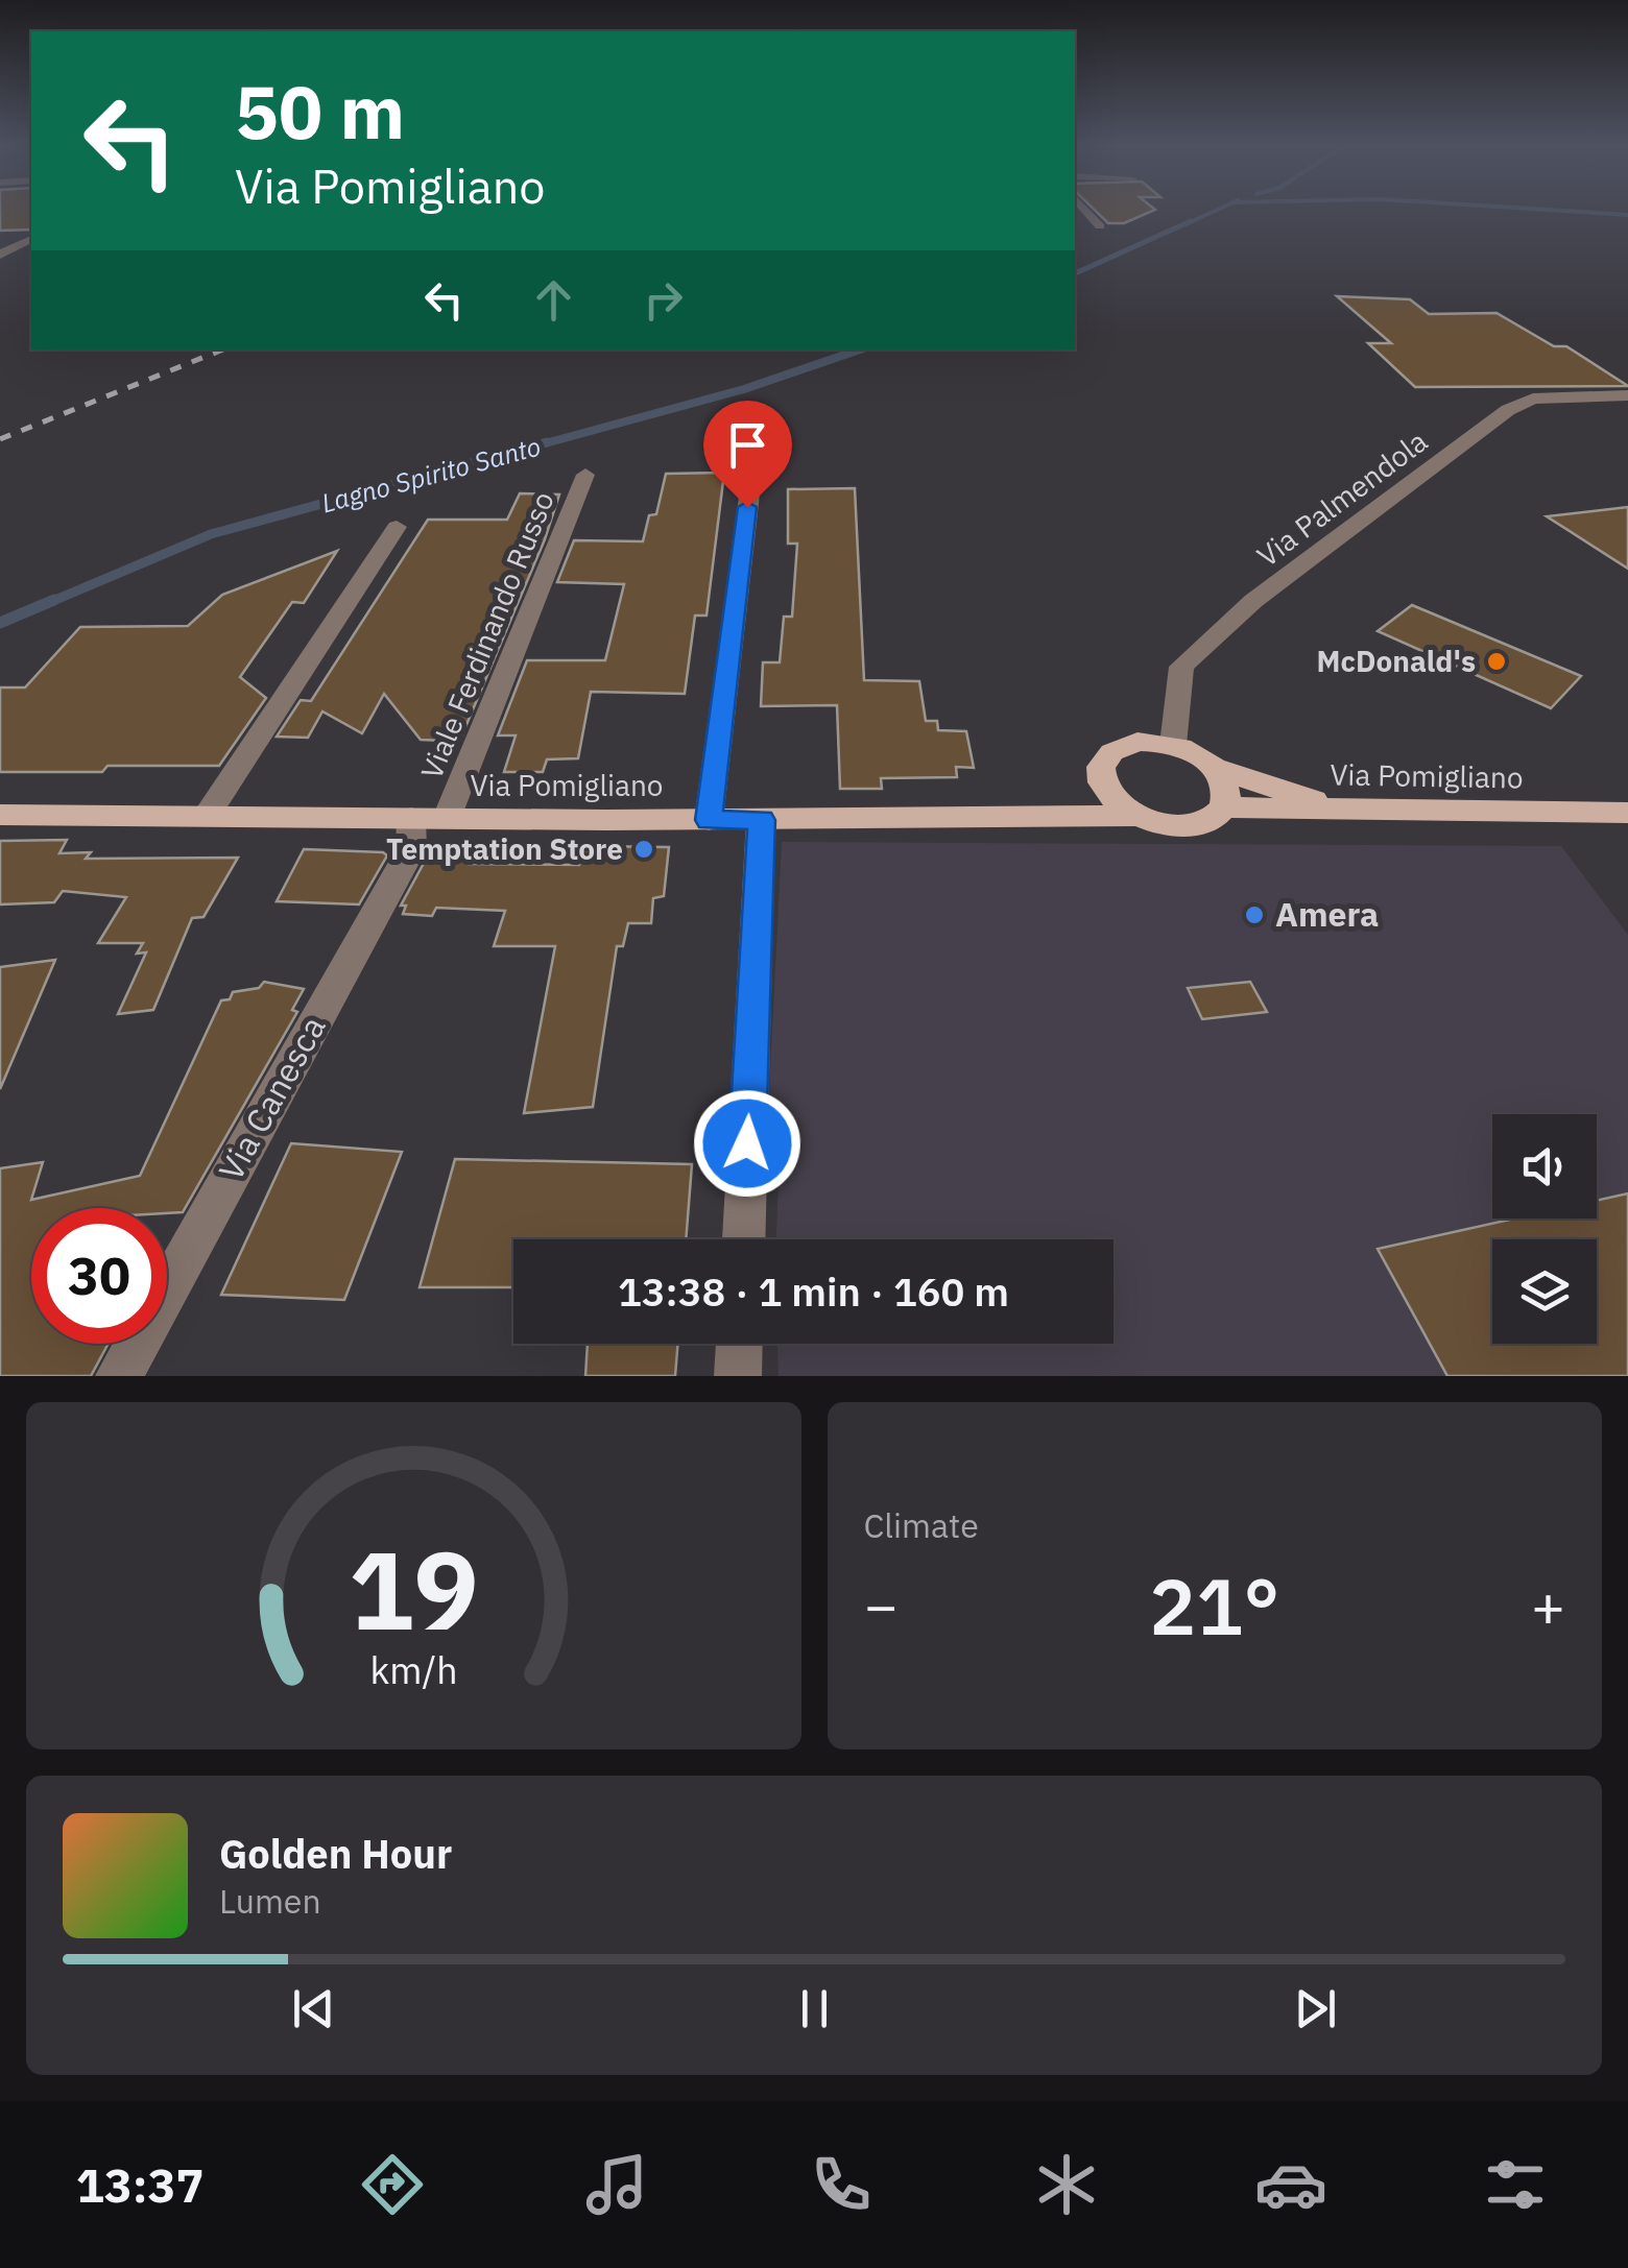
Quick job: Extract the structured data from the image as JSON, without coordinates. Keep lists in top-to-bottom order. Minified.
{"streets":{"main road":["Via Pomigliano"],"street":["Via Palmendola","Viale Ferdinando Russo","Via Canesca"]},"crossings":[["Via Palmendola","Via Pomigliano"],["Viale Ferdinando Russo","Via Pomigliano"],["Viale Ferdinando Russo","Via Canesca"],["Via Pomigliano","Via Canesca"]],"water":["Lagno Spirito Santo"],"places":["McDonald's","Temptation Store","Amera"],"page":{"turn":["50 m","Via Pomigliano"],"limit":"30","trip":"13:38 · 1 min · 160 m","tile":"Climate","heat":["−","21°","+"],"song":["Golden Hour","Lumen"],"tabs":"13:37","gauge":["19","km/h"]}}
